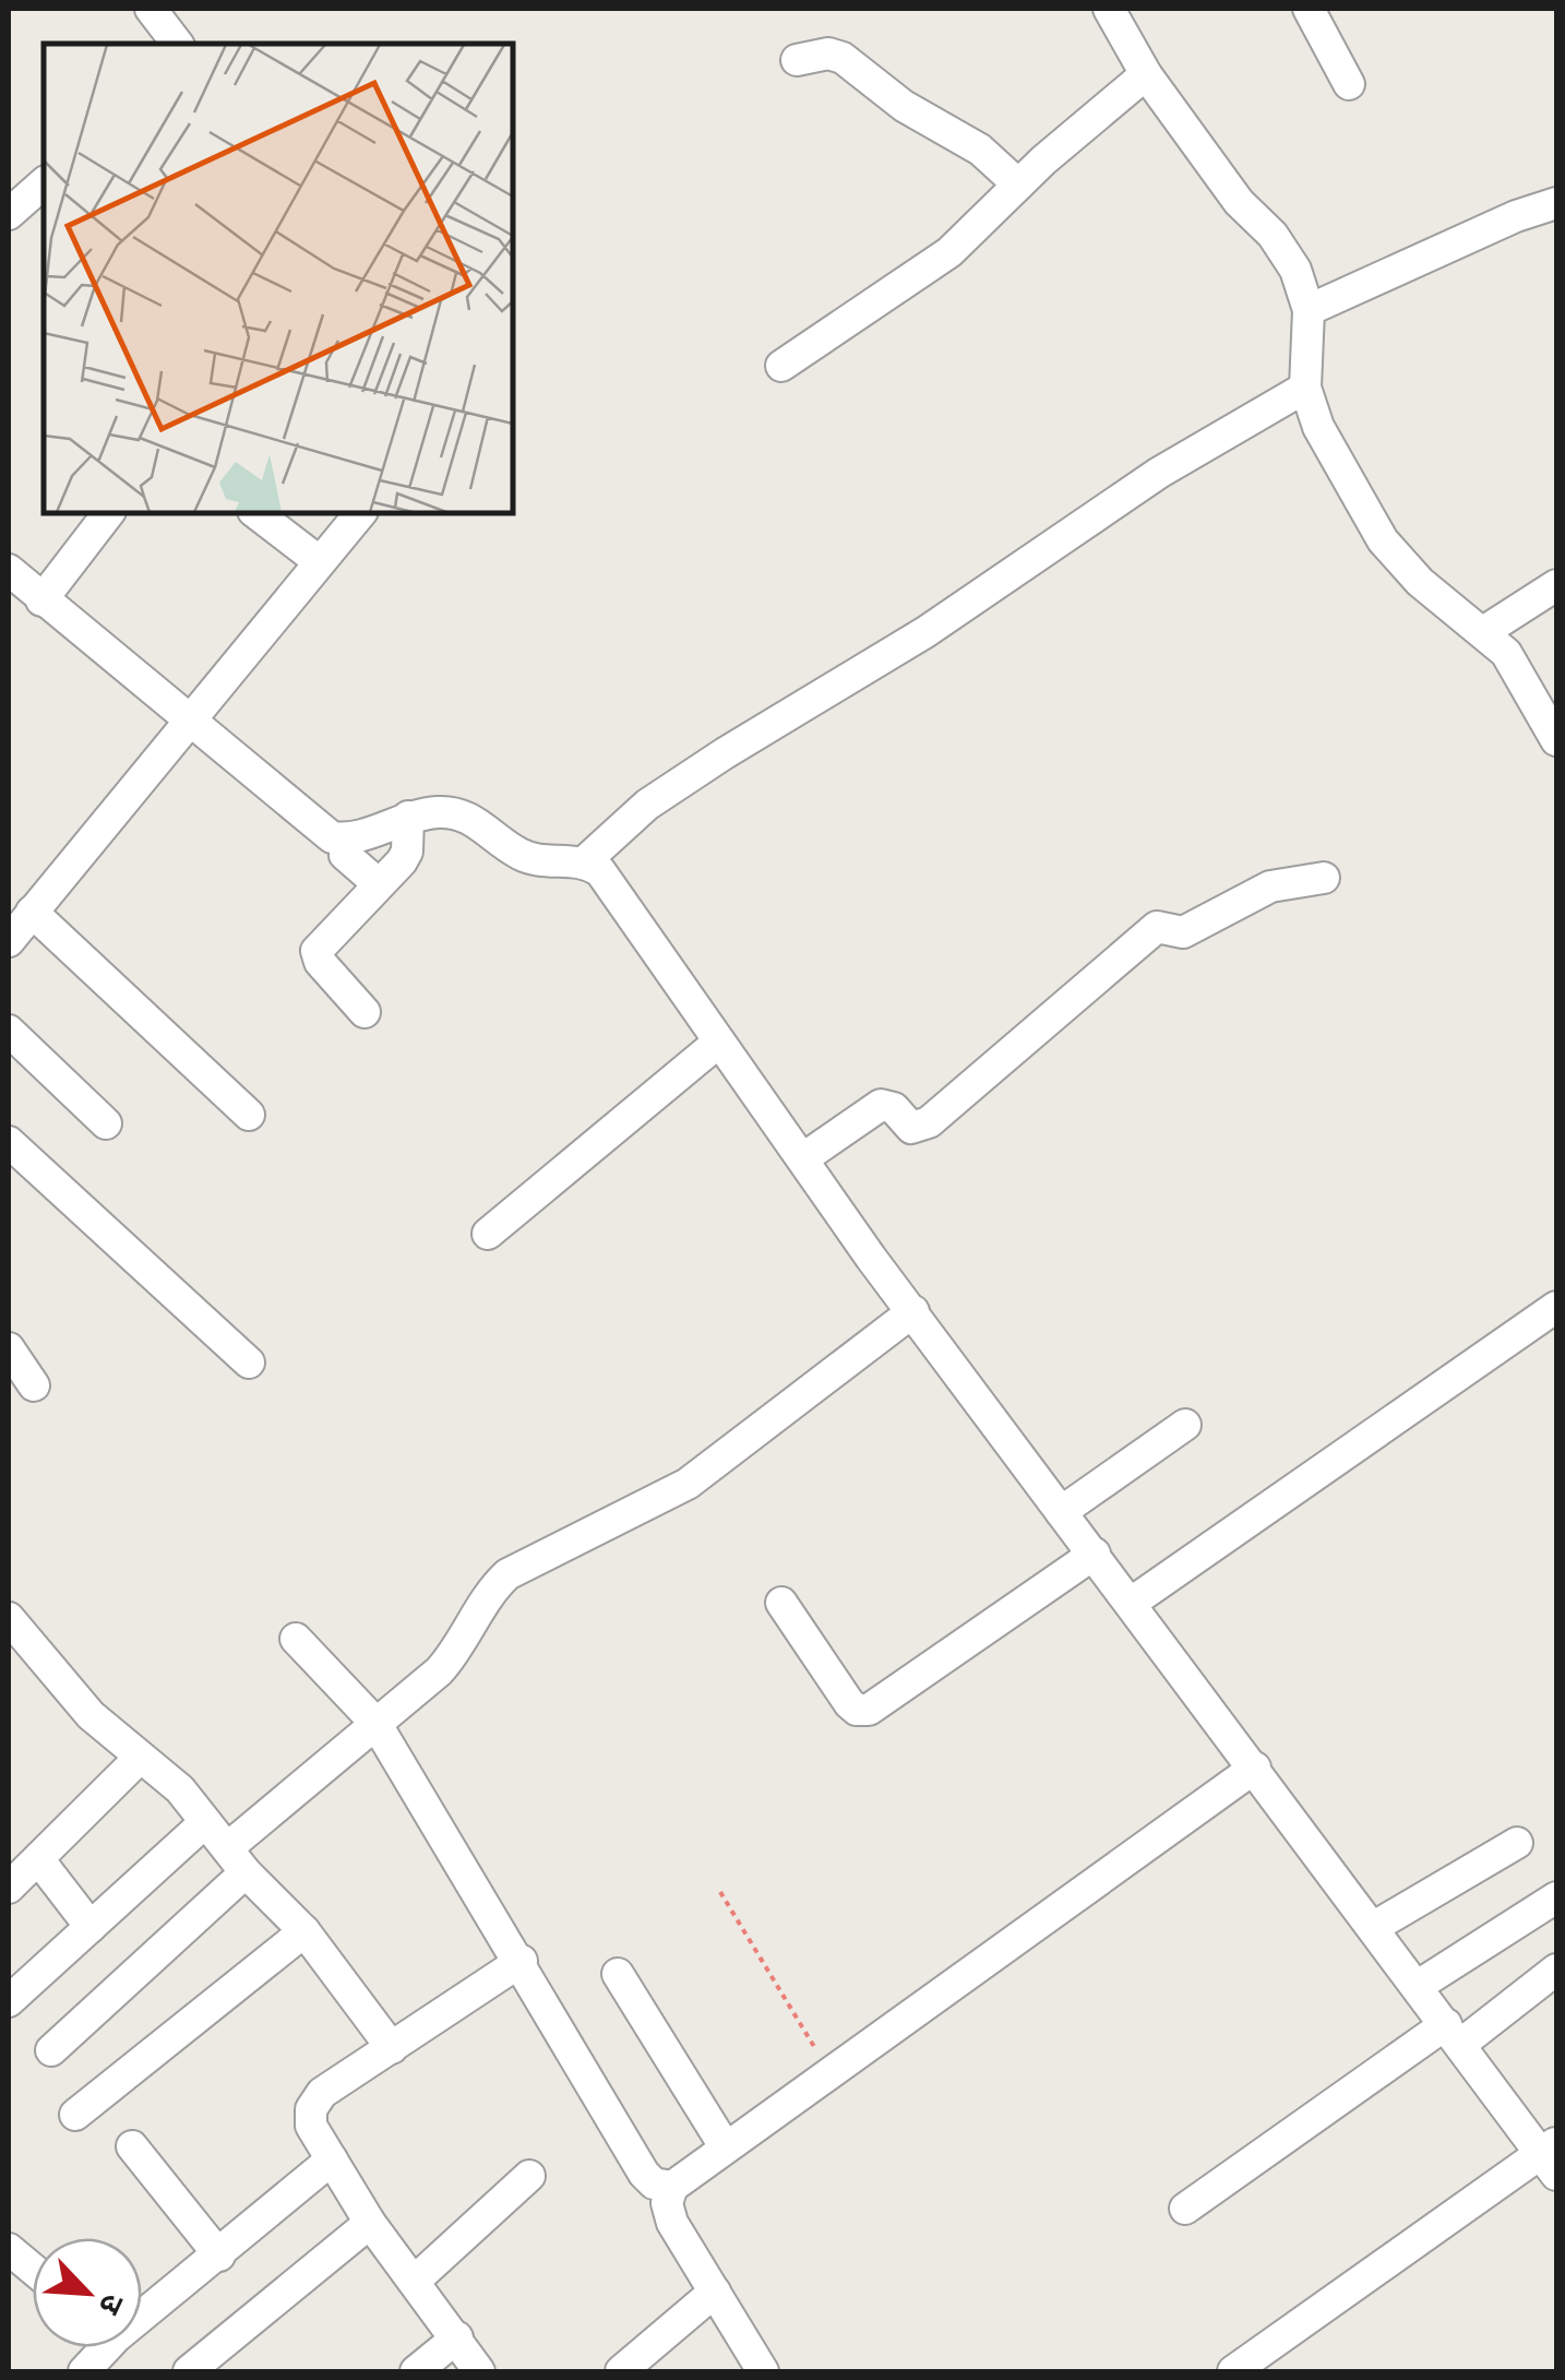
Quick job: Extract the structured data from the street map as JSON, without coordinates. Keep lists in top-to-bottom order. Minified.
{"north":"bottom right"}
